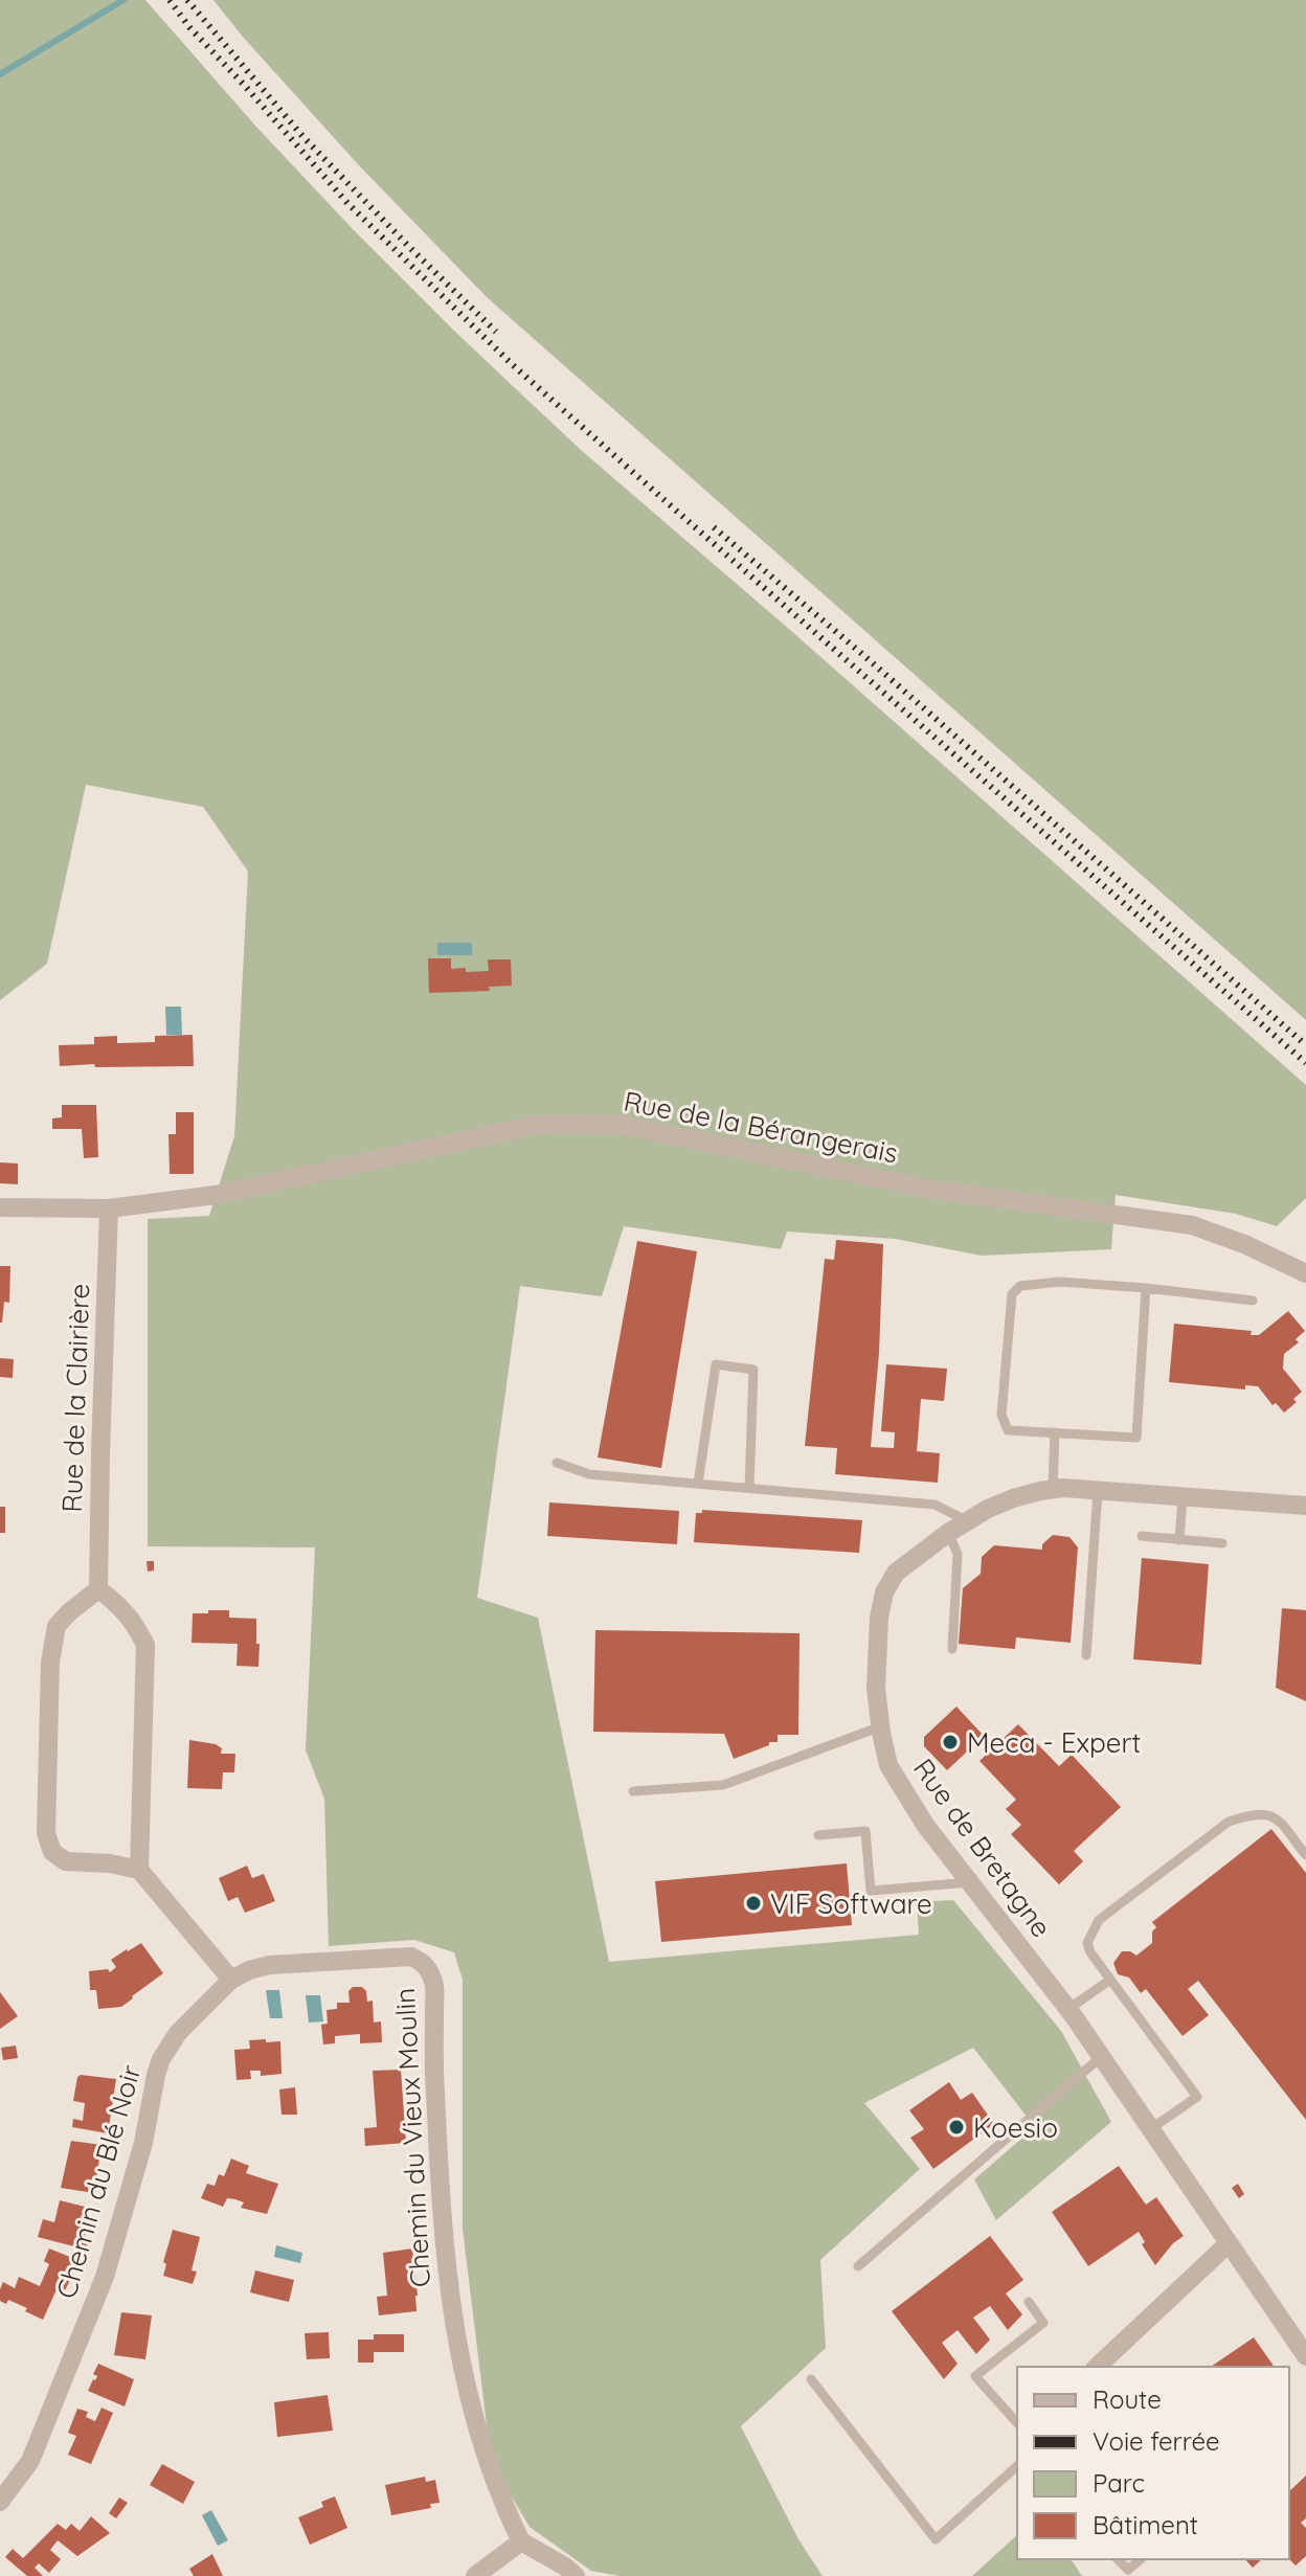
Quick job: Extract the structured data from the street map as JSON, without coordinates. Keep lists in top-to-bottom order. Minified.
{"streets":{"street":["Rue de la Bérangerais","Rue de la Clairière","Rue de Bretagne","Chemin du Vieux Moulin","Chemin du Blé Noir"]},"crossings":[["Rue de la Bérangerais","Rue de la Clairière"],["Chemin du Vieux Moulin","Chemin du Blé Noir"]],"places":["Meca - Expert","VIF Software","Koesio"],"legend":["Route","Voie ferrée","Parc","Bâtiment"]}
